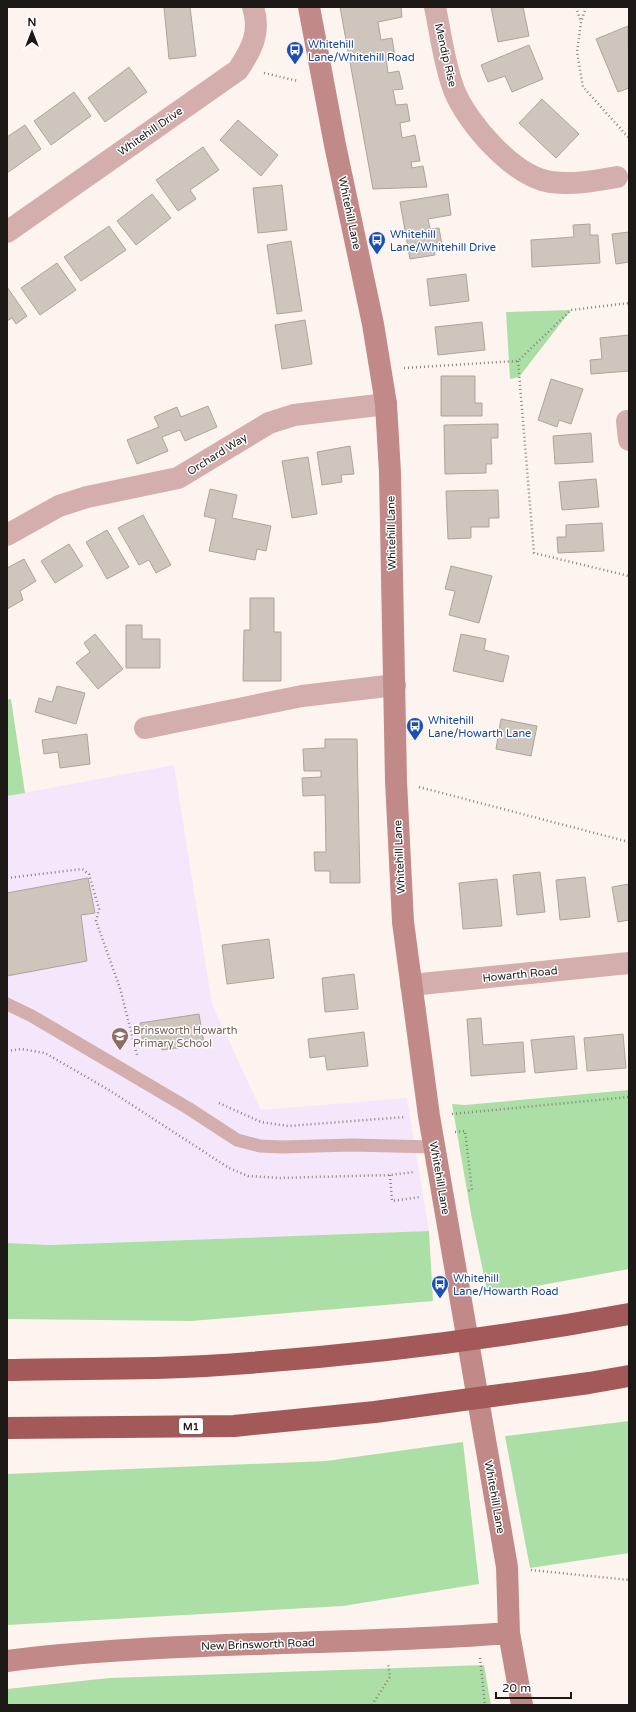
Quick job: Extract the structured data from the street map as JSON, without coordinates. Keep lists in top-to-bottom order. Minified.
{"streets":{"highway":["M1"],"main road":["Whitehill Lane","New Brinsworth Road"],"street":["Mendip Rise","Whitehill Drive","Orchard Way","Howarth Road"]},"crossings":[["Whitehill Lane","Orchard Way"],["Whitehill Lane","Howarth Road"],["Whitehill Lane","New Brinsworth Road"]],"places":{"bus stop":["Whitehill Lane/Whitehill Road","Whitehill Lane/Whitehill Drive","Whitehill Lane/Howarth Lane","Whitehill Lane/Howarth Road"],"school or university":["Brinsworth Howarth Primary School"]},"scale_bar":"20 m","north":"top"}
